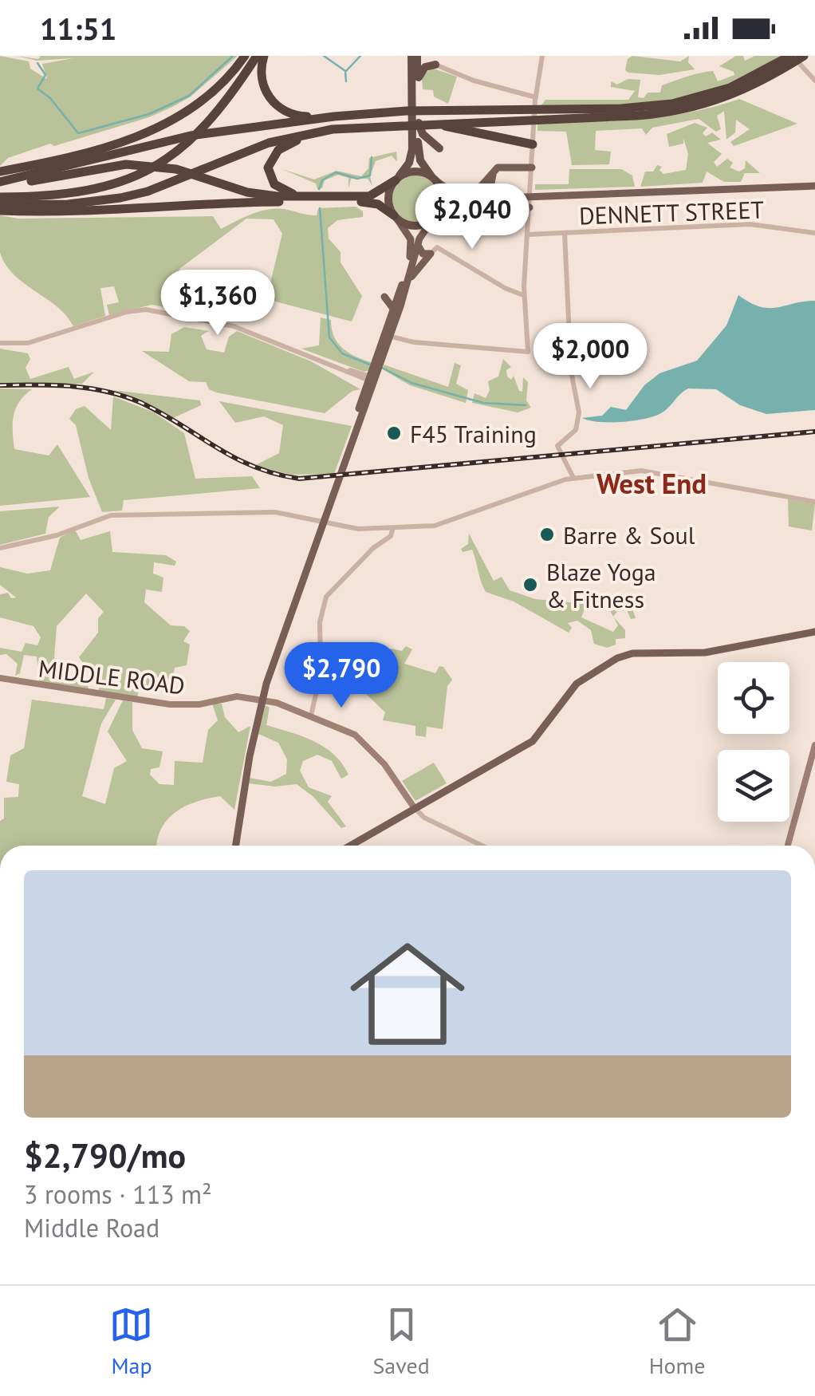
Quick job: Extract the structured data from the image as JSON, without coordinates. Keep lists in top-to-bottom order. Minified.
{"streets":{"main road":["MIDDLE ROAD"],"street":["DENNETT STREET"]},"districts":["West End"],"places":["F45 Training","Barre & Soul","Blaze Yoga & Fitness"],"page":{"status":"11:51","price":["$2,040","$1,360","$2,000","$2,790"],"list":[{"name":"$2,790/mo","note":"3 rooms · 113 m² · Middle Road"}],"tabs":["Map","Saved","Home"]}}
